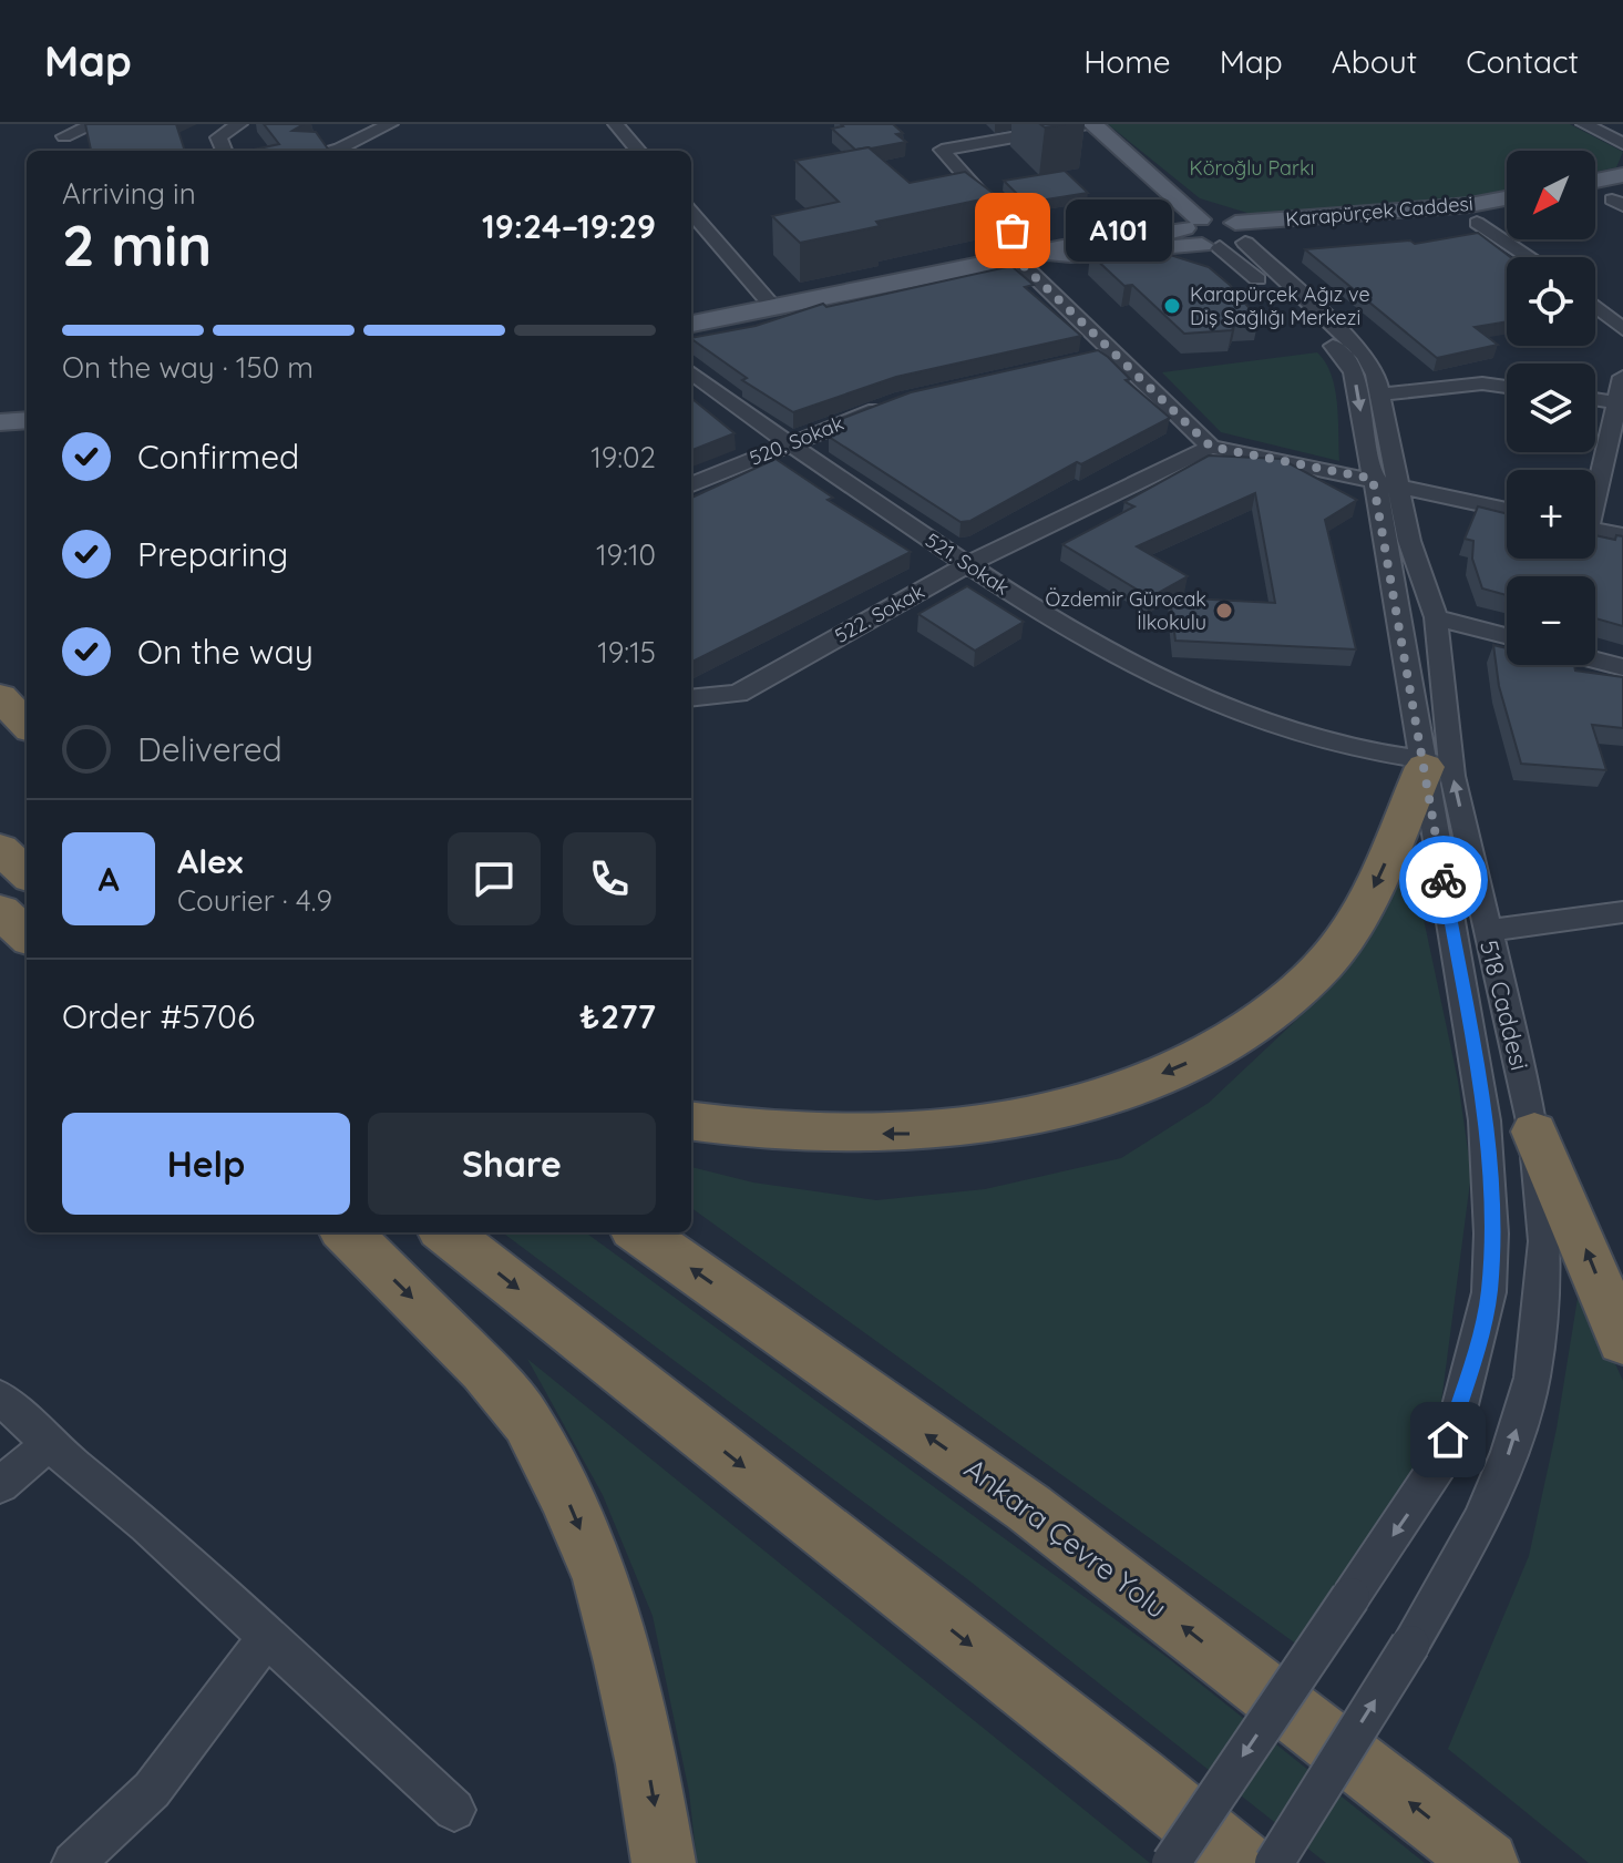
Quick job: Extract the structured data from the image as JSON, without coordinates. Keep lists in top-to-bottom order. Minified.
{"streets":{"highway":["Ankara Çevre Yolu"],"main road":["Karapürçek Caddesi"],"street":["520. Sokak","521. Sokak","522. Sokak","518 Caddesi"]},"crossings":[["Karapürçek Caddesi","518 Caddesi"],["520. Sokak","521. Sokak"],["521. Sokak","522. Sokak"],["521. Sokak","518 Caddesi"]],"parks":["Köroğlu Parkı"],"places":["A101","Karapürçek Ağız ve Diş Sağlığı Merkezi","Özdemir Gürocak İlkokulu"],"north":"bottom left","page":{"header":"Map","nav":["Home","Map","About","Contact"],"map_buttons":["+","−"],"heading":["2 min","Arriving in","19:24–19:29"],"panel":["Alex","Courier · 4.9","Order #5706","₺277"],"bubble":"A101","bar":"On the way · 150 m","list":[["Confirmed","19:02"],["Preparing","19:10"],["On the way","19:15"],"Delivered"],"round":"A","buttons":["Help","Share"]}}
